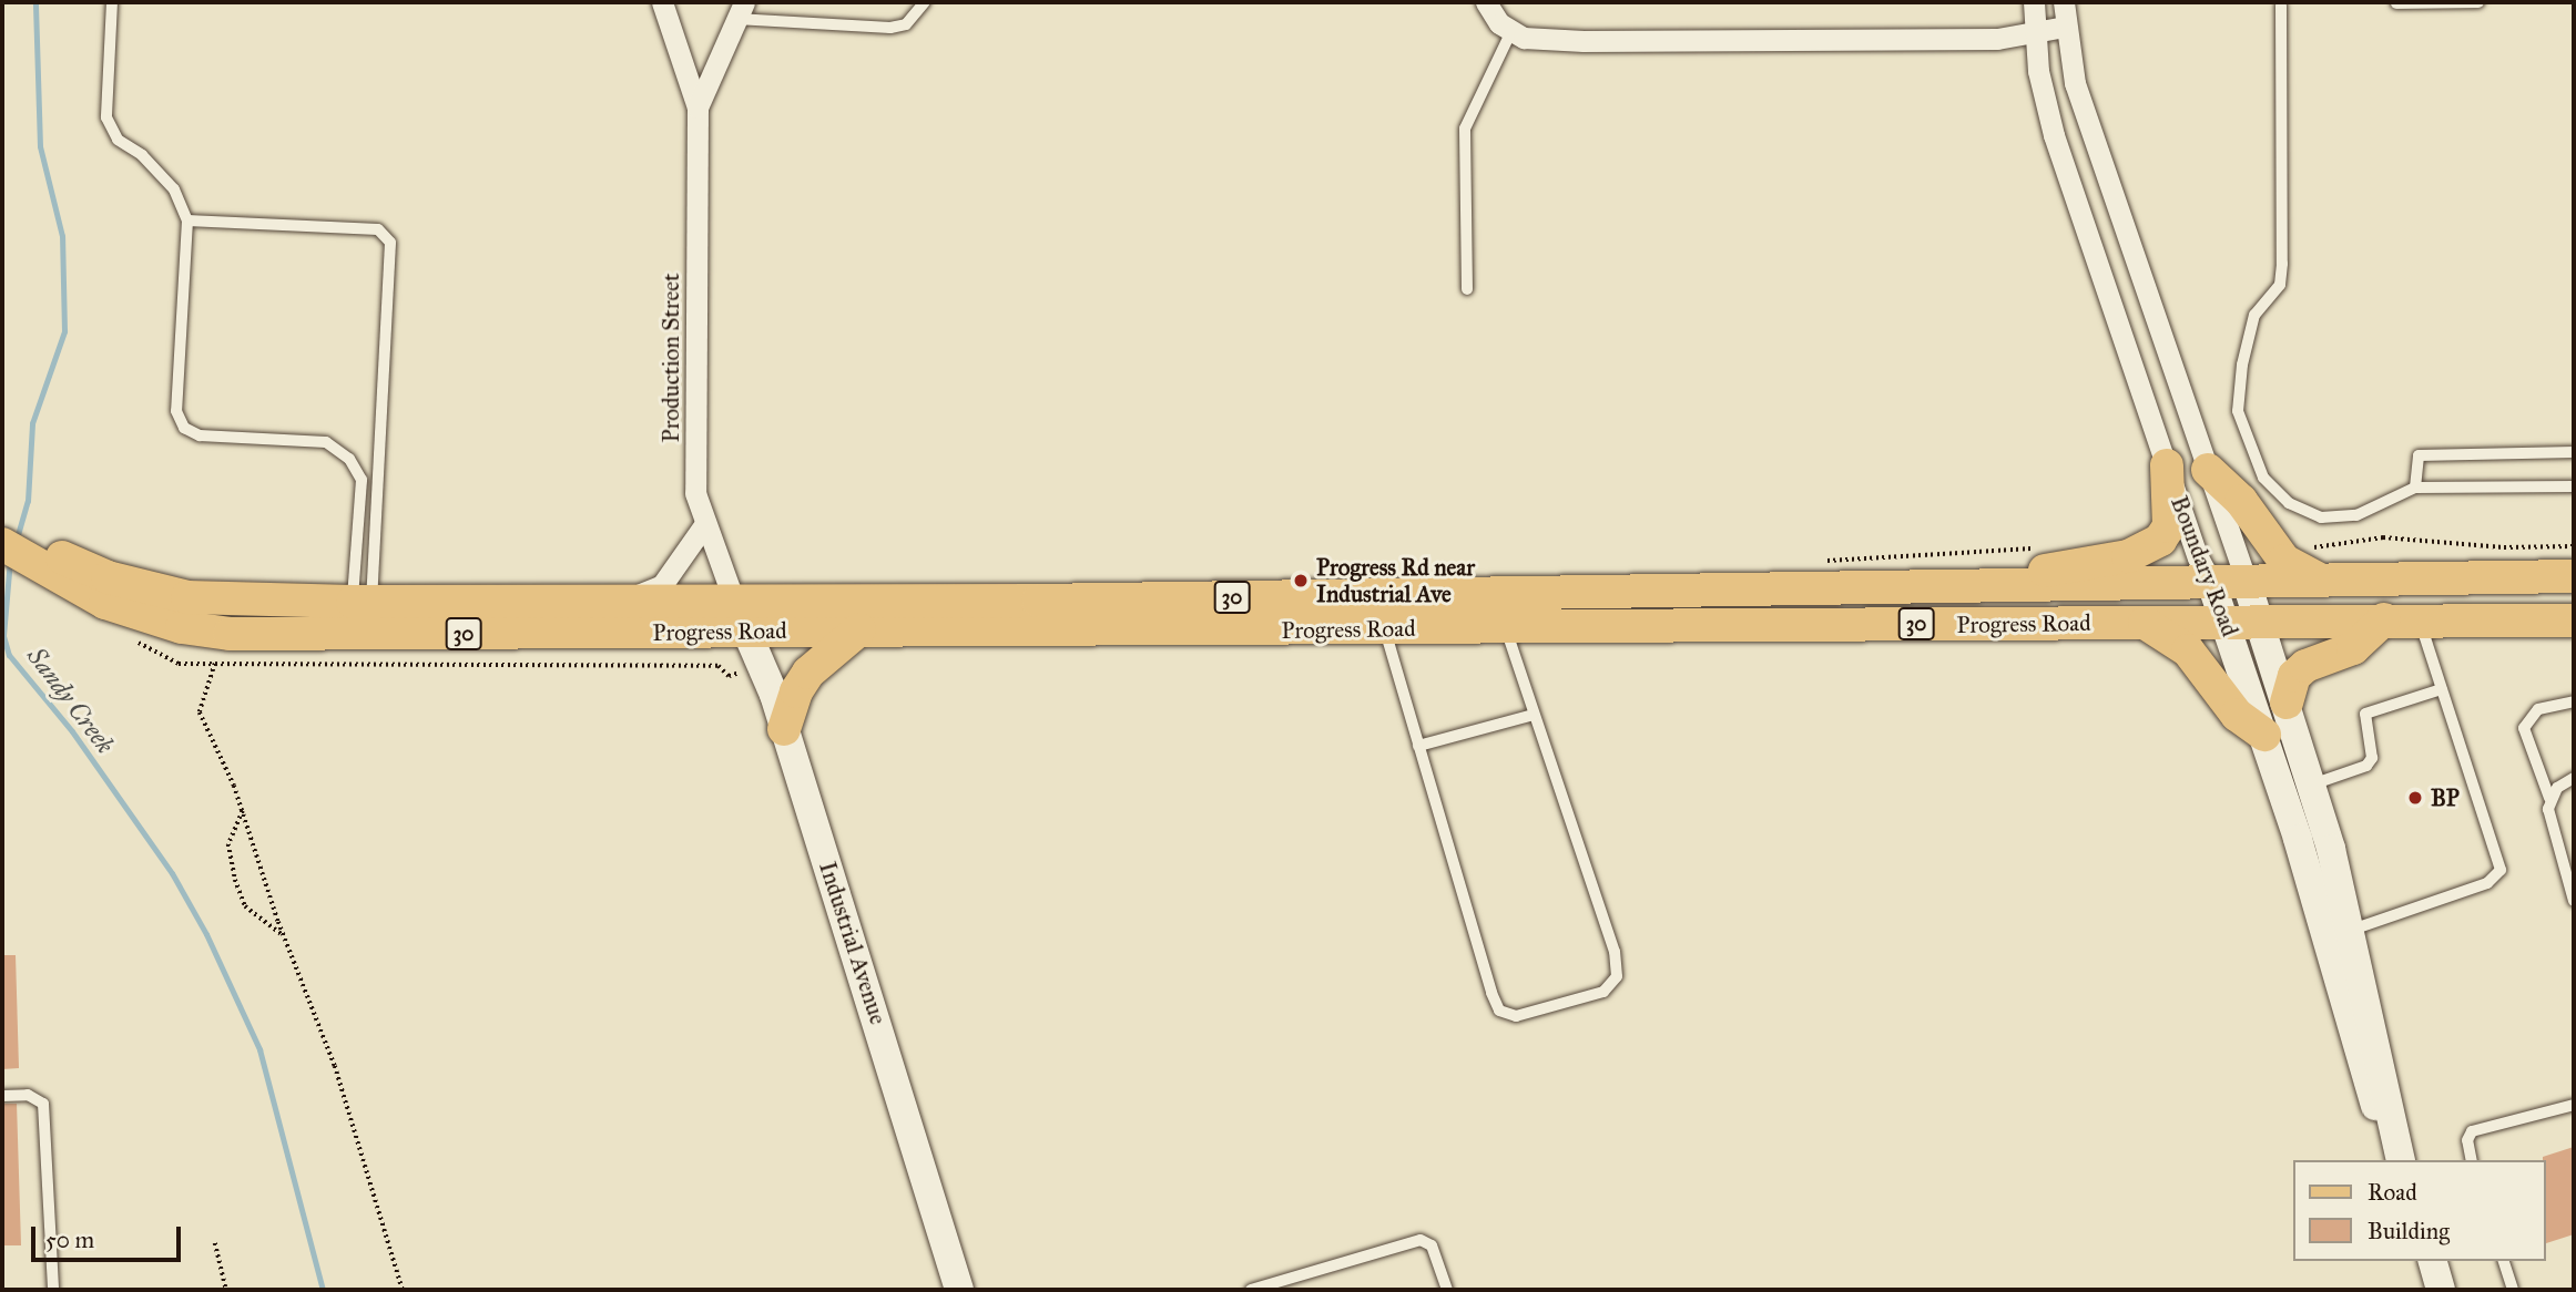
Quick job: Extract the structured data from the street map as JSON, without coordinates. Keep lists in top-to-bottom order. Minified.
{"streets":{"main road":["Boundary Road","30","Progress Road","Industrial Avenue"],"street":["Production Street"]},"crossings":[["Production Street","Progress Road"],["Production Street","Industrial Avenue"],["Boundary Road","Progress Road"],["Progress Road","Industrial Avenue"]],"water":["Sandy Creek"],"places":["Progress Rd near Industrial Ave","BP"],"legend":["Road","Building"],"scale_bar":"50 m"}
